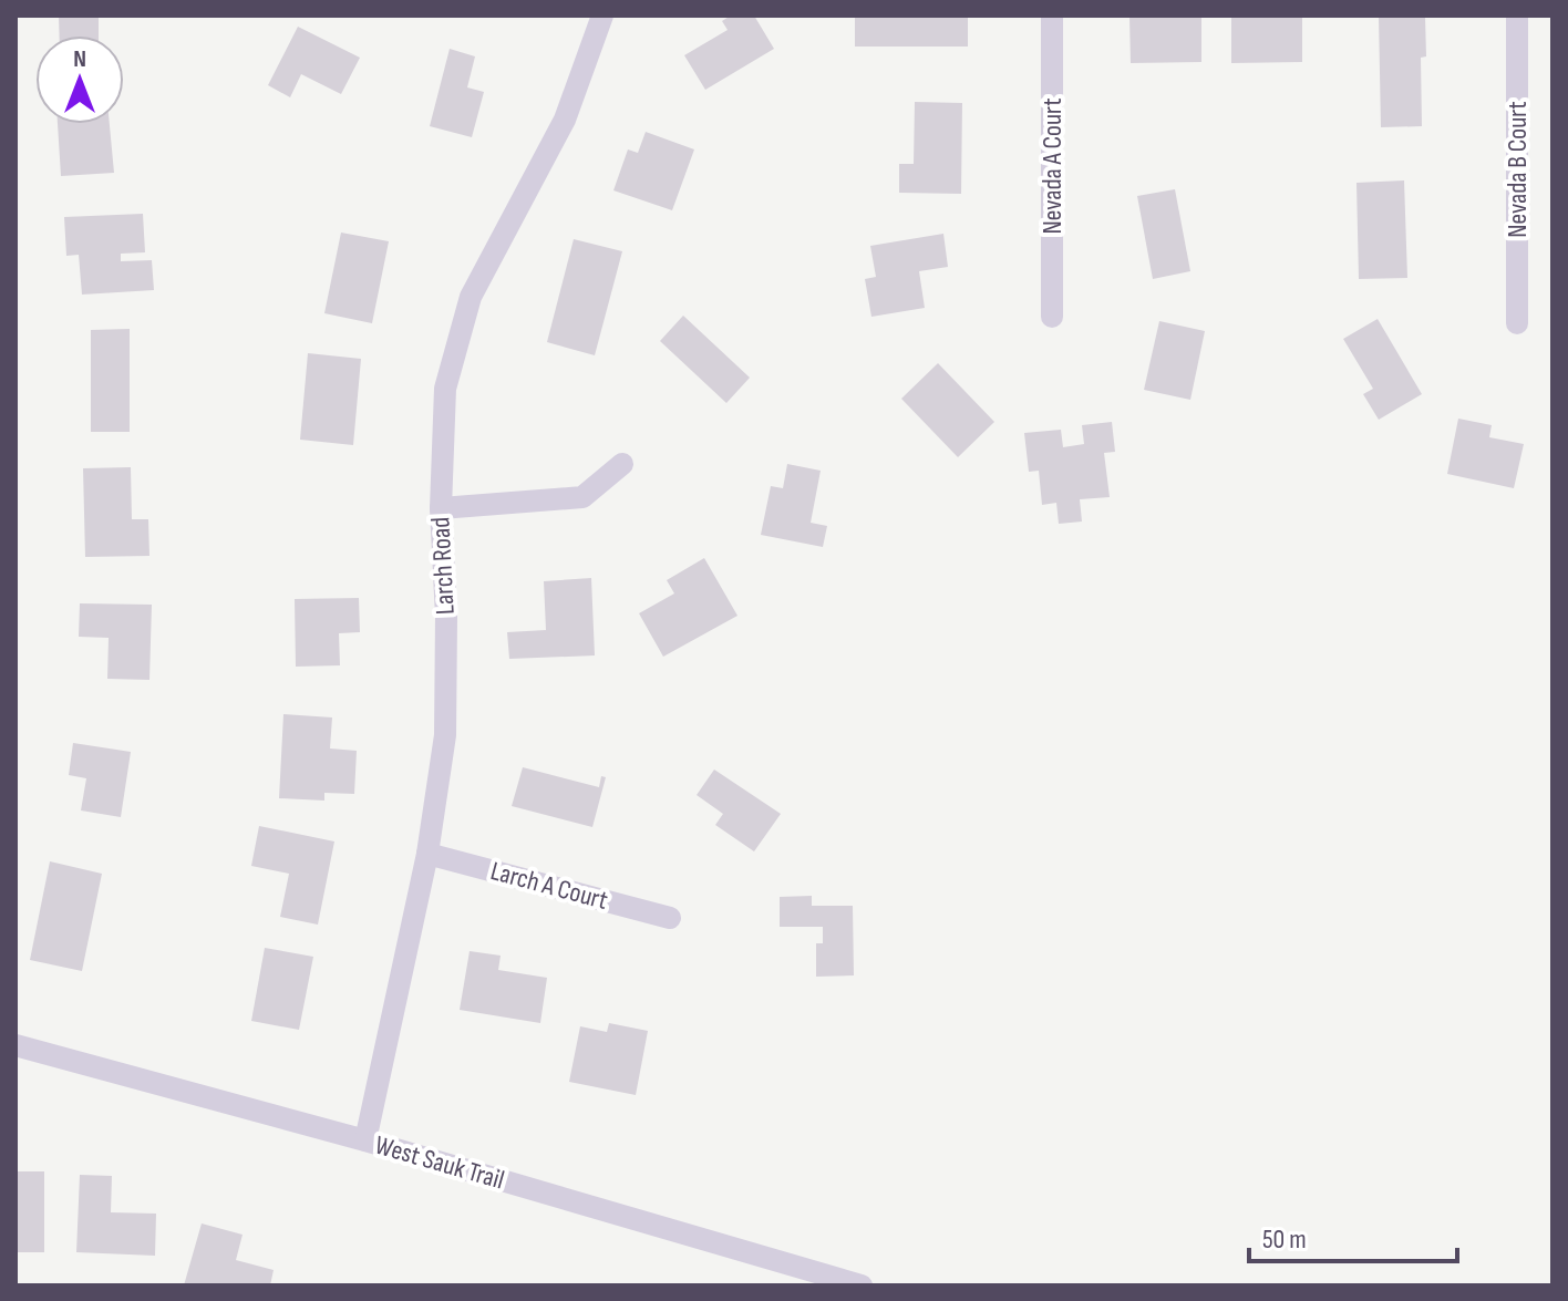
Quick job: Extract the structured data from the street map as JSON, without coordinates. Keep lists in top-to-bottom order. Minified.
{"streets":{"street":["Nevada A Court","Nevada B Court","Larch Road","Larch A Court","West Sauk Trail"]},"crossings":[["Larch Road","Larch A Court"],["Larch Road","West Sauk Trail"]],"scale_bar":"50 m","north":"top"}
